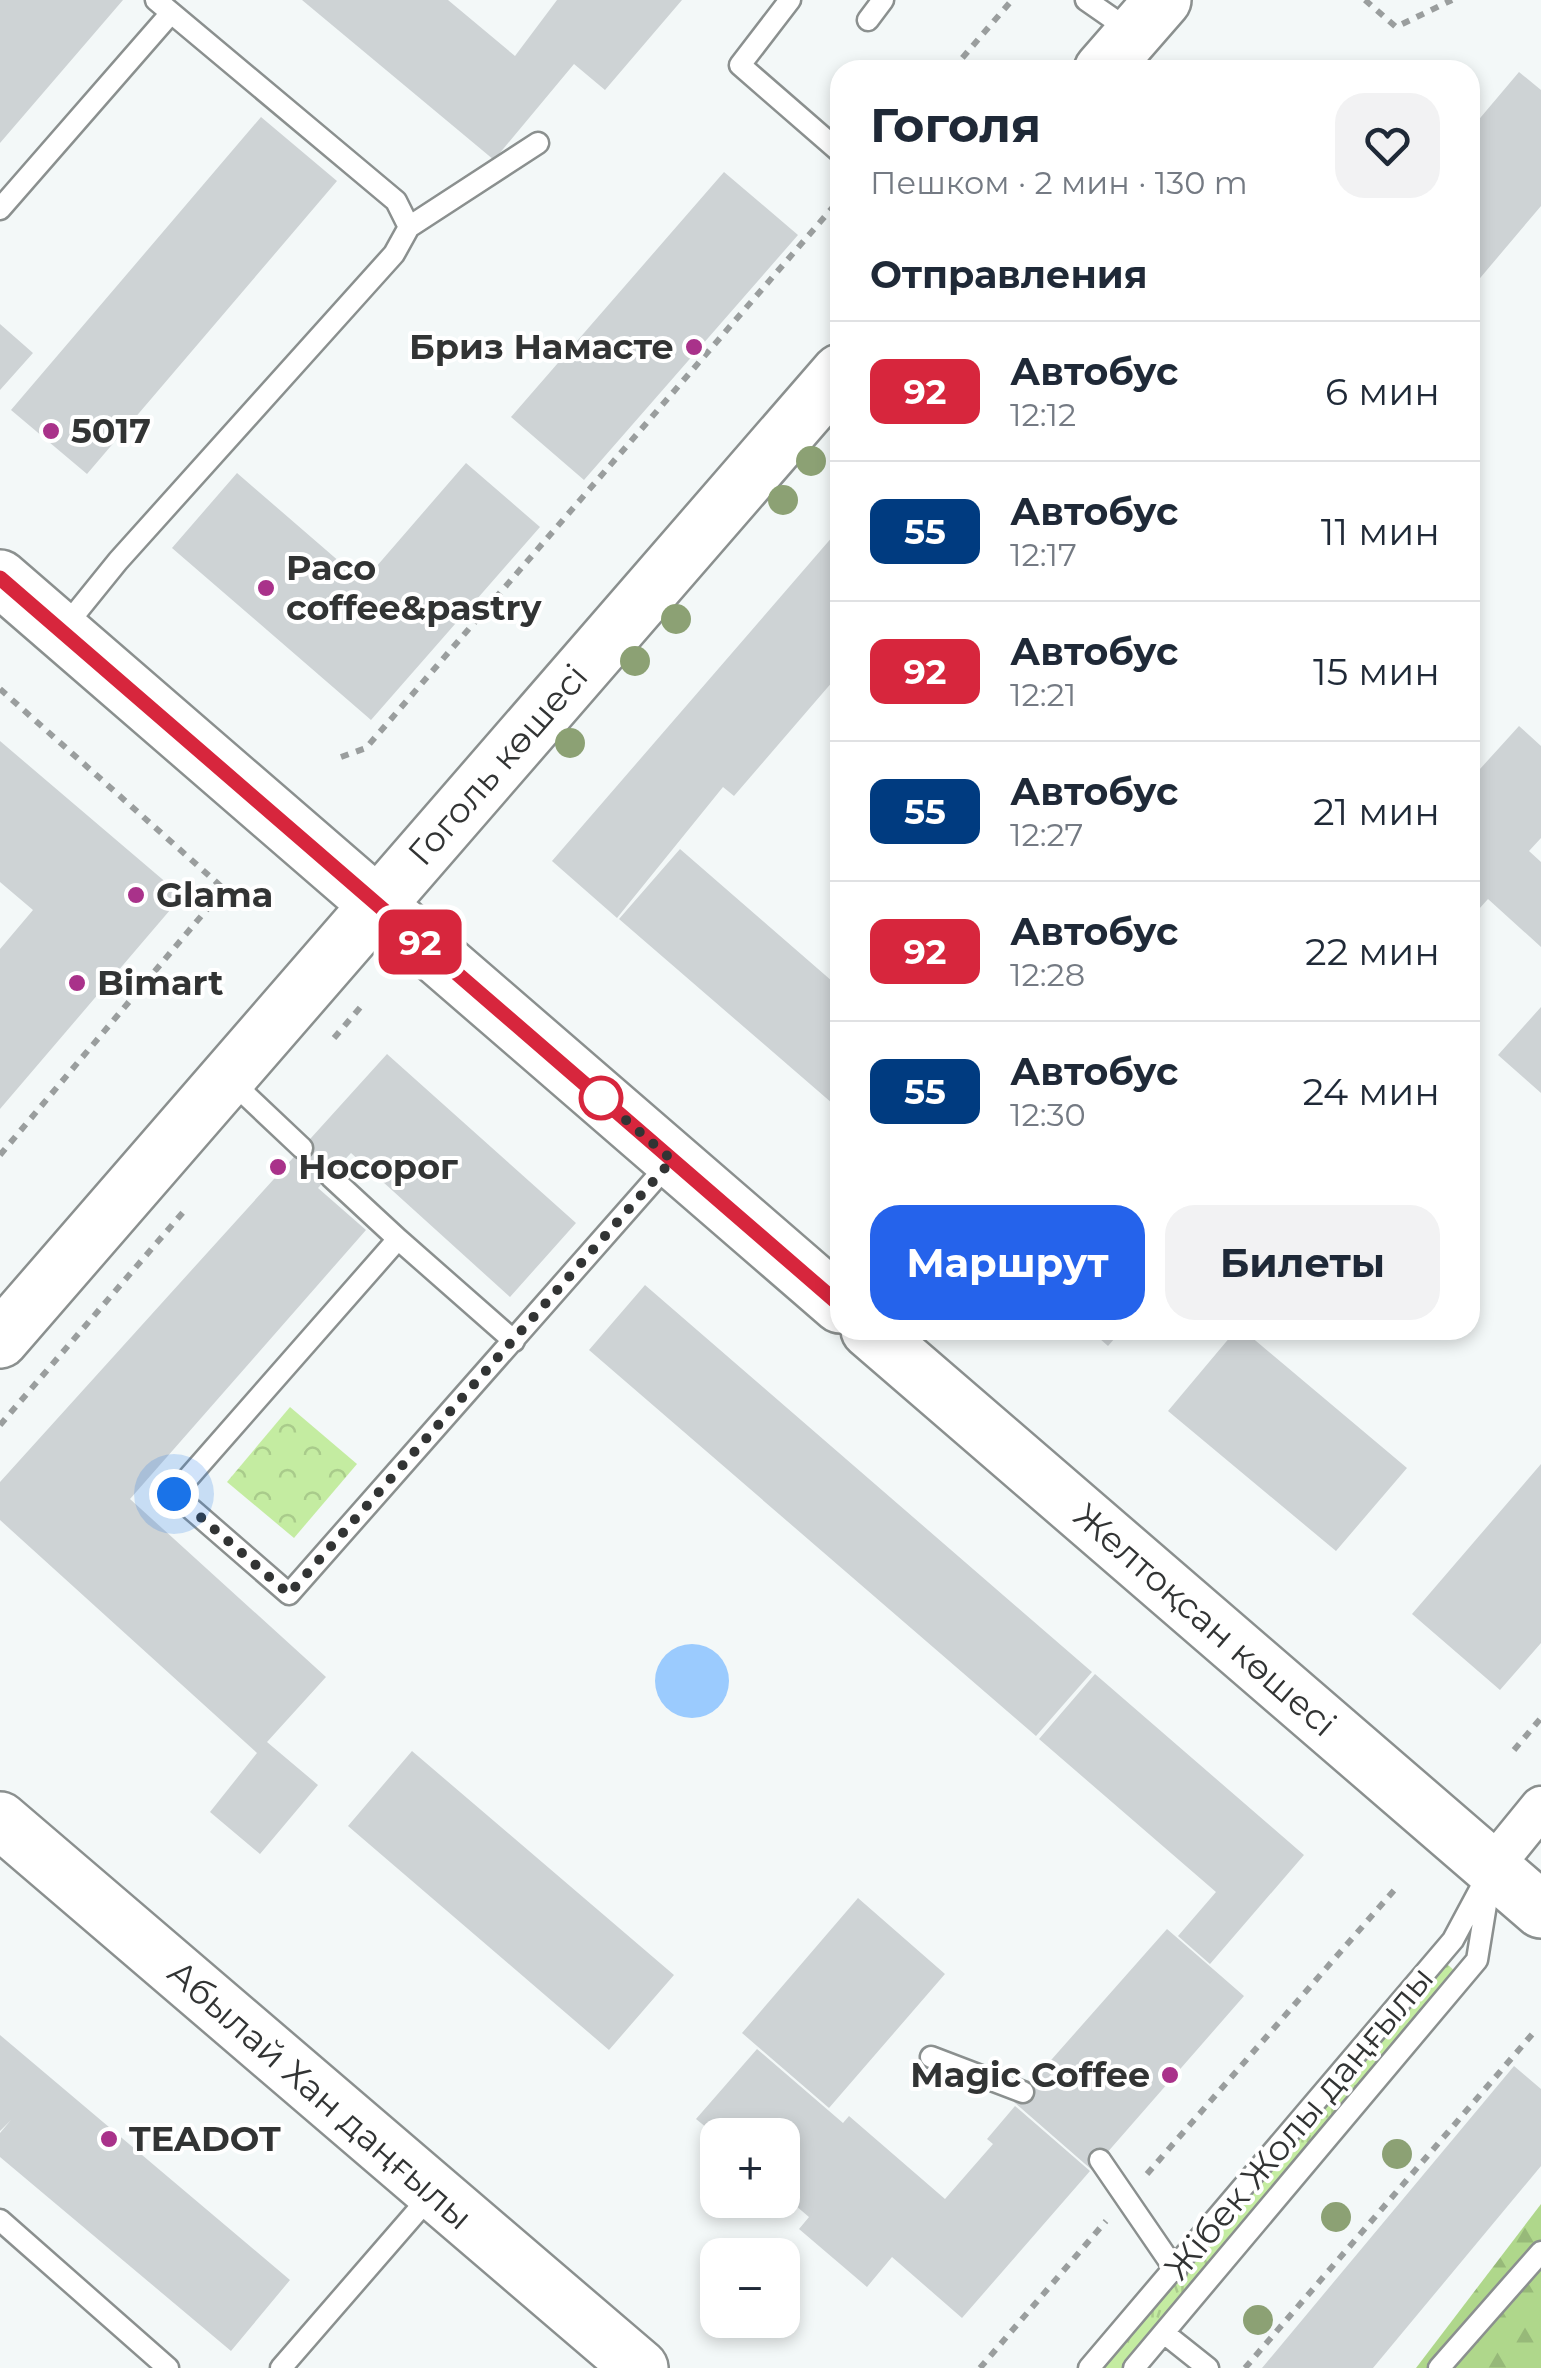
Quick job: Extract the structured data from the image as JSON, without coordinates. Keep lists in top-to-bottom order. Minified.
{"streets":{"main road":["Гоголь көшесі","Желтоқсан көшесі","Абылай Хан даңғылы"],"street":["Жібек Жолы даңғылы"]},"crossings":[["Желтоқсан көшесі","Жібек Жолы даңғылы"]],"places":["Бриз Намасте","5017","Paco coffee&pastry","Glama","Bimart","Носорог","Magic Coffee","TEADOT"],"lines":["bus line 92"],"page":{"on_map":"92","heading":[["Гоголя","Пешком · 2 мин · 130 m"],"Отправления"],"list":[{"mark":"92","name":"Автобус","note":"12:12","value":"6 мин"},{"mark":"55","name":"Автобус","note":"12:17","value":"11 мин"},{"mark":"92","name":"Автобус","note":"12:21","value":"15 мин"},{"mark":"55","name":"Автобус","note":"12:27","value":"21 мин"},{"mark":"92","name":"Автобус","note":"12:28","value":"22 мин"},{"mark":"55","name":"Автобус","note":"12:30","value":"24 мин"}],"buttons":["Маршрут","Билеты"],"map_buttons":["+","−"]}}
